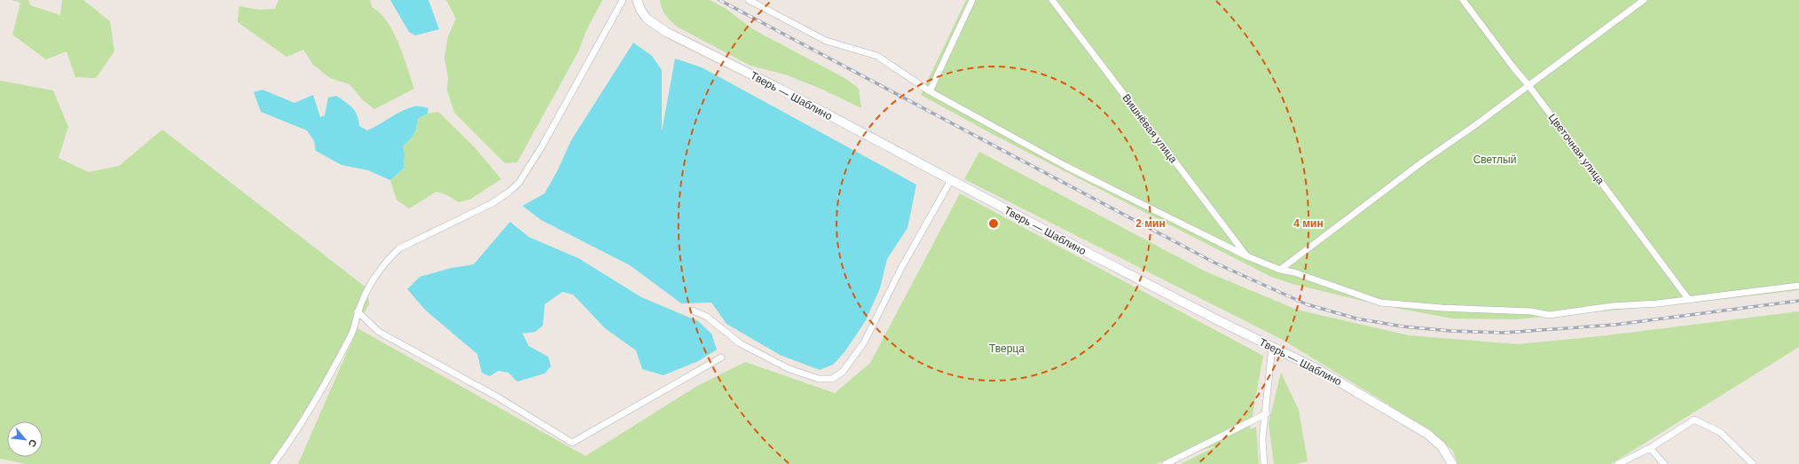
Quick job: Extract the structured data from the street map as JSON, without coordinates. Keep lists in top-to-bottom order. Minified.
{"streets":{"street":["Тверь — Шаблино","Вишнёвая улица","Цветочная улица"]},"parks":["Светлый","Тверца"],"north":"bottom right","rings":["2 мин","4 мин"]}
